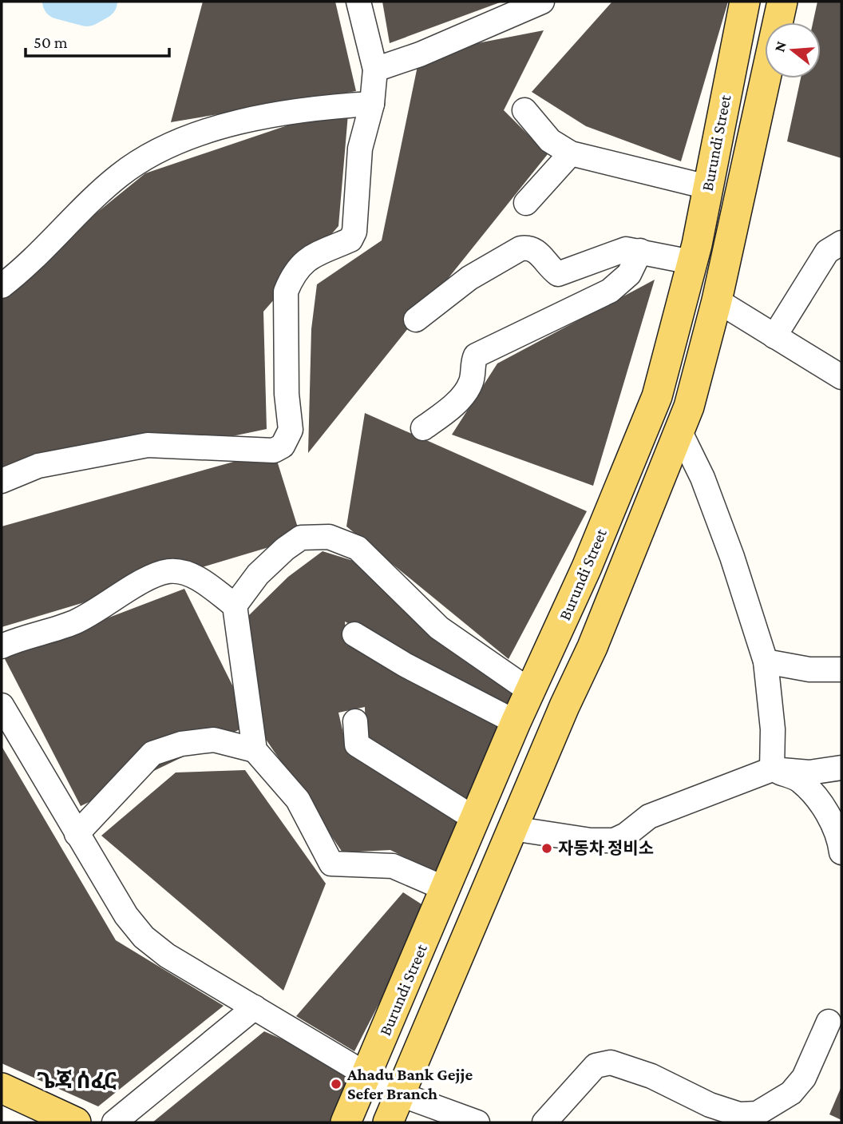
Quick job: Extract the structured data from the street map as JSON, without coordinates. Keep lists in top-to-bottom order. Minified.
{"streets":{"main road":["Burundi Street"]},"districts":["ጌጃ ሰፈር"],"places":["자동차 정비소","Ahadu Bank Gejje Sefer Branch"],"scale_bar":"50 m","north":"left"}
